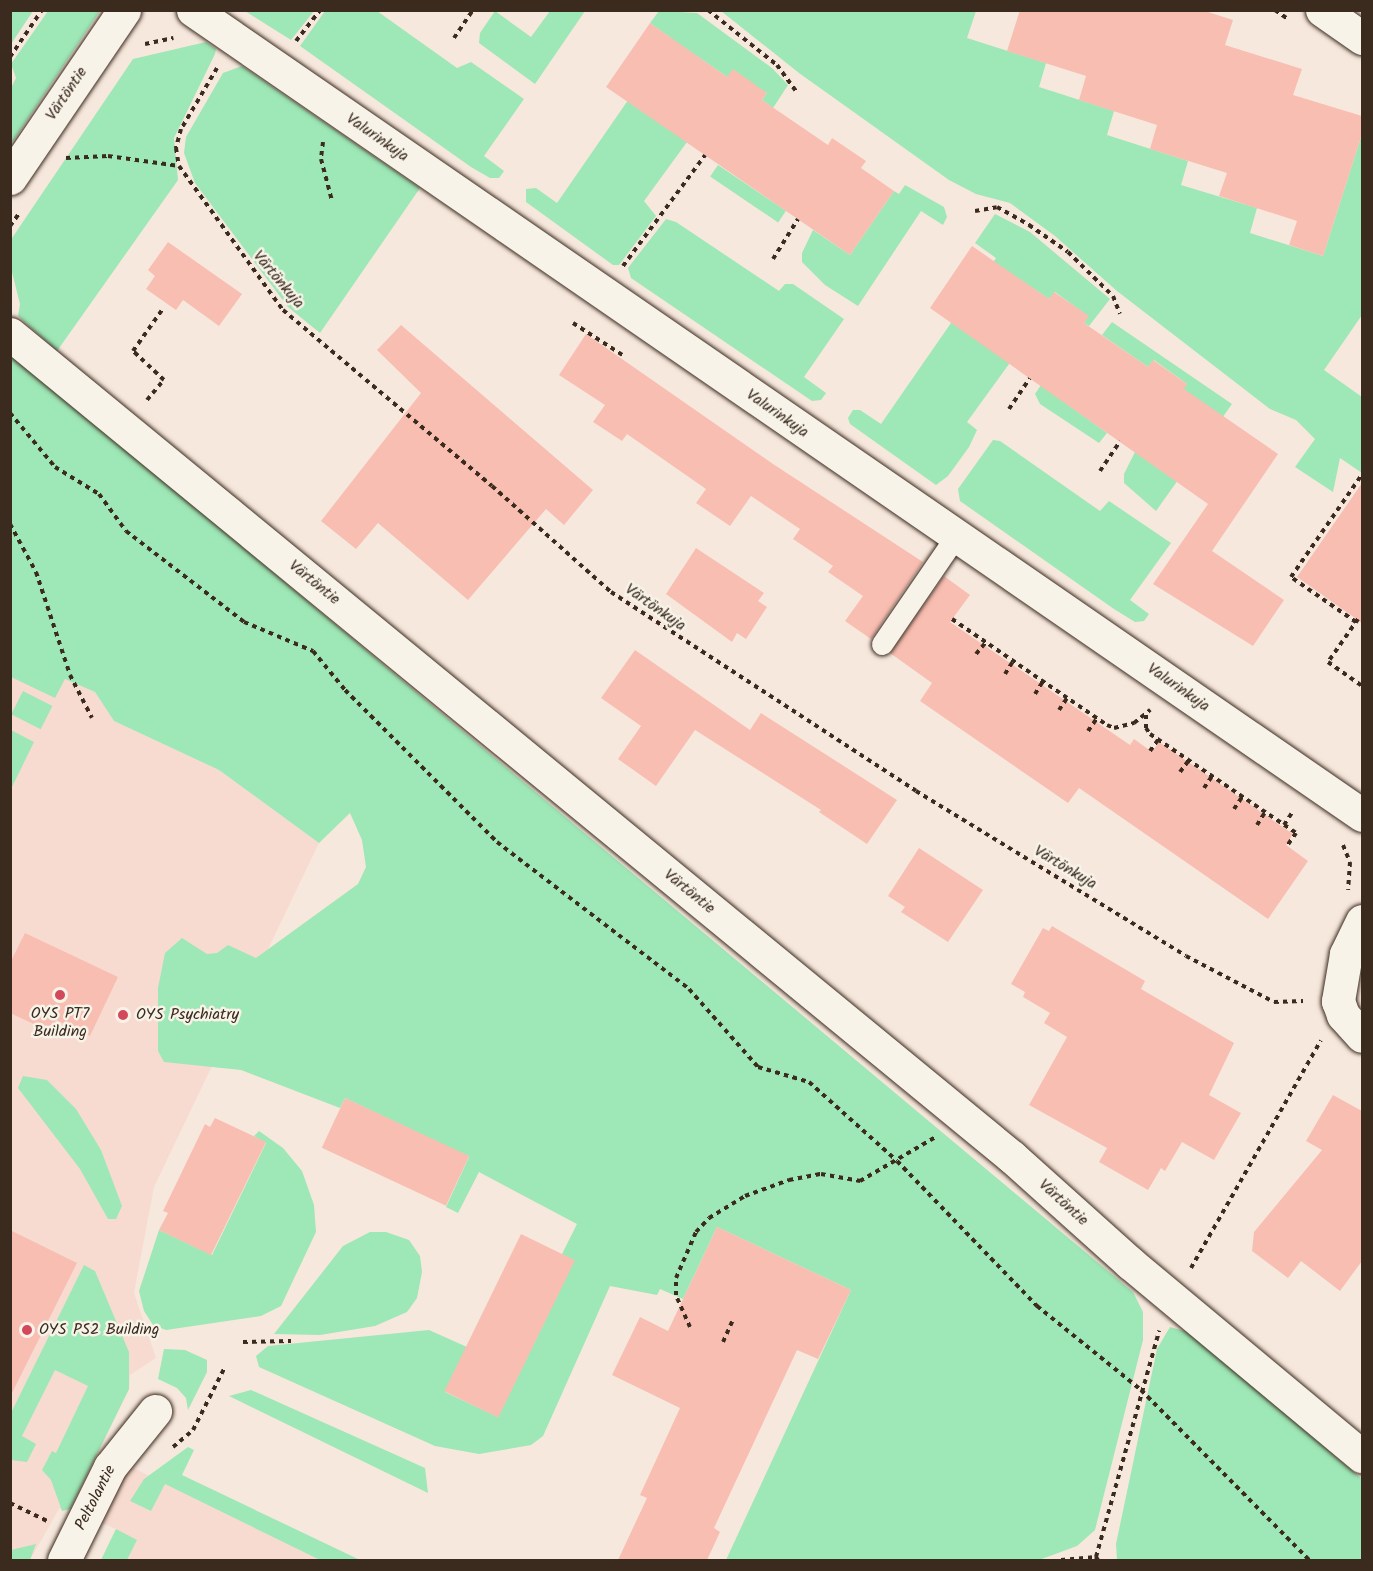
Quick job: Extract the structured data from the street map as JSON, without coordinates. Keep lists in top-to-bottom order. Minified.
{"streets":{"street":["Värtöntie","Valurinkuja","Peltolantie"],"path":["Värtönkuja"]},"places":["OYS PT7 Building","OYS Psychiatry","OYS PS2 Building"]}
